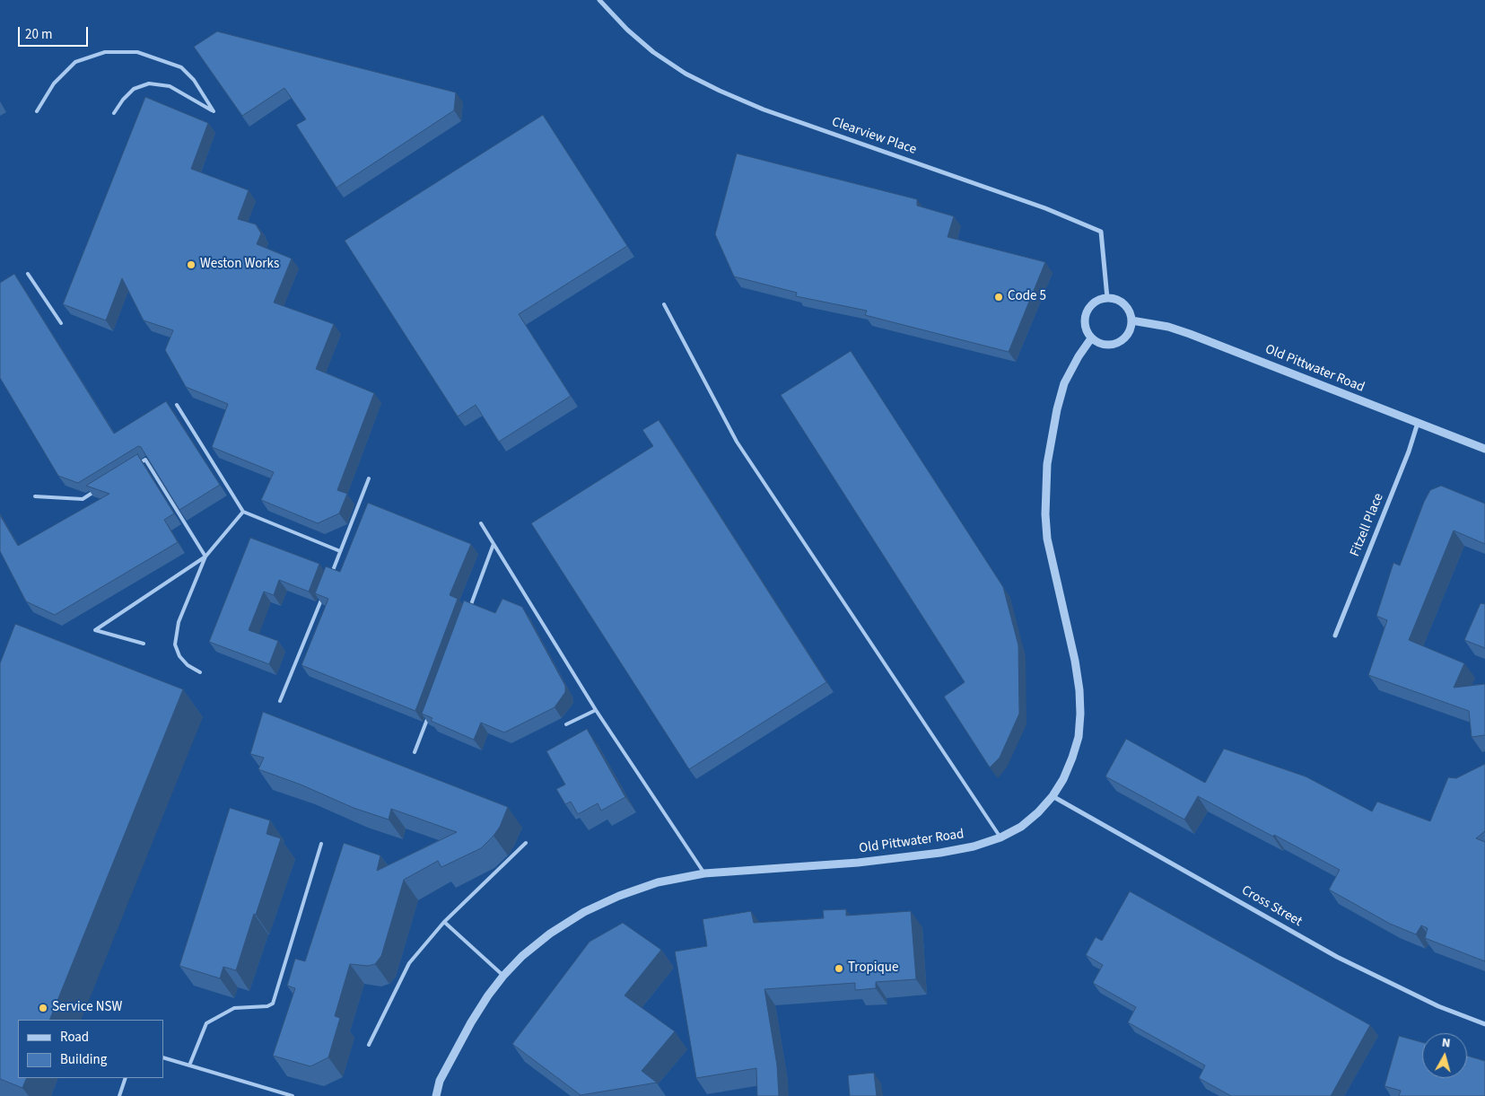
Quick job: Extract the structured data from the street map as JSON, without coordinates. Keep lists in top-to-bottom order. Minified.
{"streets":{"street":["Clearview Place","Old Pittwater Road","Fitzell Place","Cross Street"]},"crossings":[["Clearview Place","Old Pittwater Road"],["Old Pittwater Road","Fitzell Place"],["Old Pittwater Road","Cross Street"]],"places":["Weston Works","Code 5","Tropique","Service NSW"],"legend":["Road","Building"],"scale_bar":"20 m","north":"top"}
